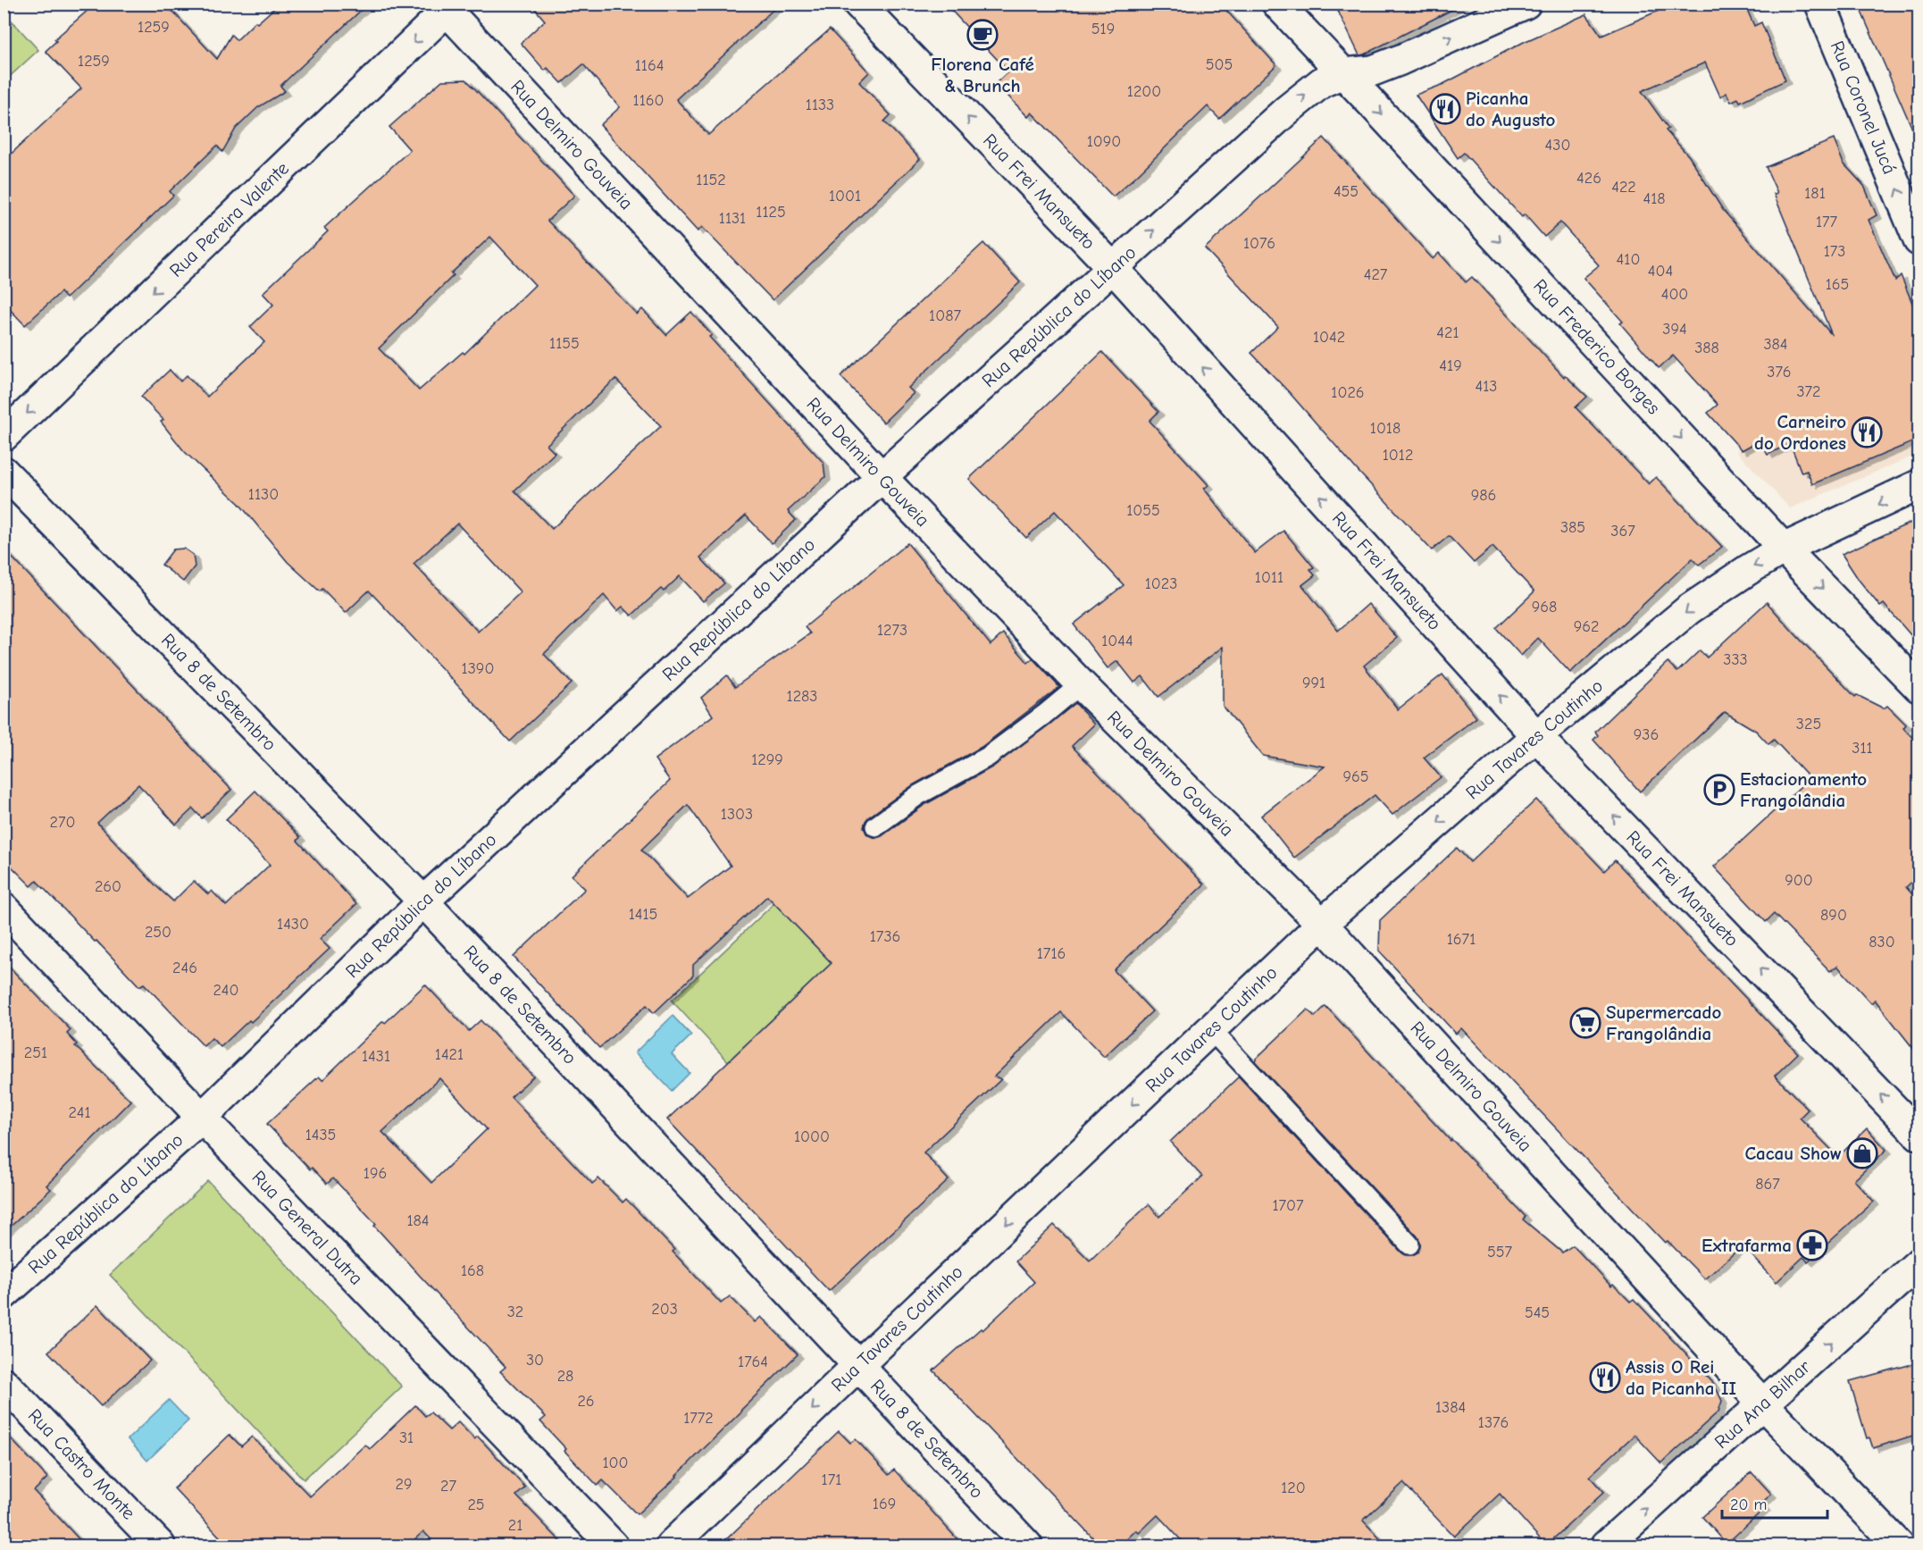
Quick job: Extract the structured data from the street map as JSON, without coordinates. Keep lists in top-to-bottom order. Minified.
{"streets":{"street":["Rua Coronel Jucá","Rua Delmiro Gouveia","Rua Frei Mansueto","Rua Pereira Valente","Rua República do Líbano","Rua Frederico Borges","Rua 8 de Setembro","Rua Tavares Coutinho","Rua General Dutra","Rua Ana Bilhar","Rua Castro Monte"]},"crossings":[["Rua Delmiro Gouveia","Rua Pereira Valente"],["Rua Delmiro Gouveia","Rua República do Líbano"],["Rua Delmiro Gouveia","Rua Tavares Coutinho"],["Rua Delmiro Gouveia","Rua Ana Bilhar"],["Rua Frei Mansueto","Rua República do Líbano"],["Rua Frei Mansueto","Rua Tavares Coutinho"],["Rua República do Líbano","Rua Frederico Borges"],["Rua República do Líbano","Rua 8 de Setembro"],["Rua República do Líbano","Rua General Dutra"],["Rua Frederico Borges","Rua Tavares Coutinho"],["Rua 8 de Setembro","Rua Tavares Coutinho"]],"one_way":["Rua Coronel Jucá","Rua Frei Mansueto","Rua Pereira Valente","Rua Frederico Borges","Rua Tavares Coutinho","Rua Ana Bilhar"],"places":{"cafe":["Florena Café & Brunch"],"restaurant":["Picanha do Augusto","Carneiro do Ordones","Assis O Rei da Picanha II"],"parking":["Estacionamento Frangolândia"],"supermarket":["Supermercado Frangolândia"],"shop":["Cacau Show"],"pharmacy":["Extrafarma"]},"house_numbers":["1259","519","1259","505","1164","1200","1160","1133","1090","430","426","1152","422","455","181","1001","418","1125","1131","177","1076","173","410","404","427","165","400","1087","394","421","1042","1155","384","388","419","376","413","372","1026","1018","1012","1130","986","1055","385","367","1011","1023","968","962","1273","1044","333","1390","991","1283","325","936","311","1299","965","1303","270","900","260","1415","890","1430","250","1736","1671","830","1716","246","240","251","1421","1431","241","1435","1000","196","867","1707","184","557","168","203","32","545","30","1764","28","26","1384","1772","1376","31","100","171","29","27","120","169","25","21"],"scale_bar":"20 m"}
